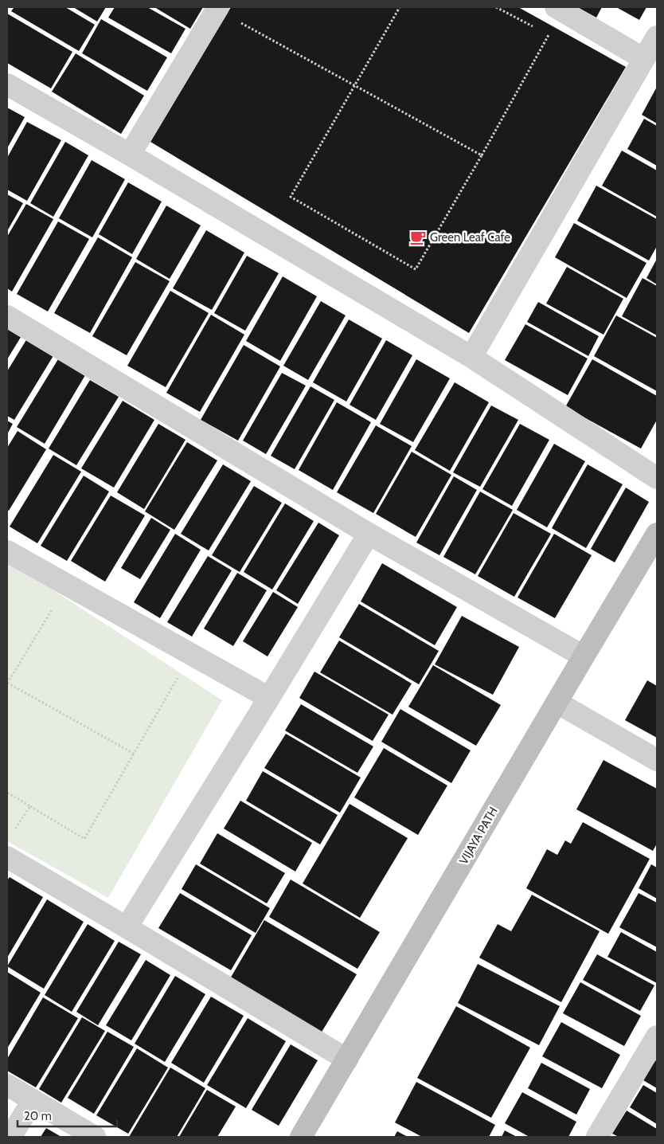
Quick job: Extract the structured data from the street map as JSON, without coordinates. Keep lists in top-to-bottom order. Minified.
{"streets":{"street":["VIJAYA PATH"]},"places":{"cafe":["Green Leaf Cafe"]},"scale_bar":"20 m"}
